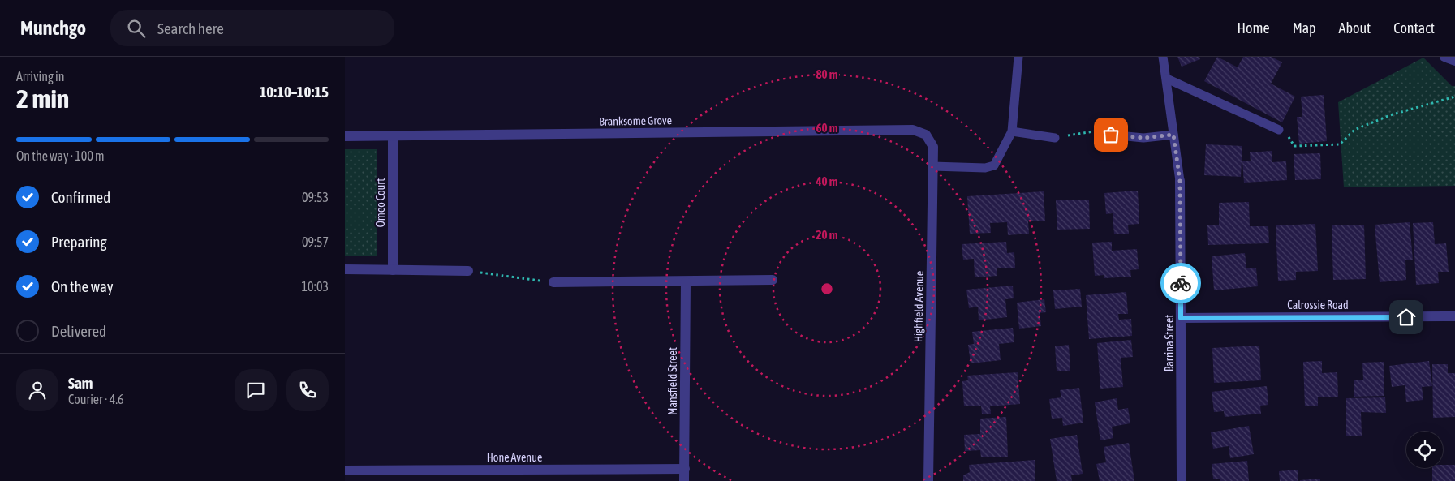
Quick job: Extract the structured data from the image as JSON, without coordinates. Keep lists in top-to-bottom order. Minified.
{"streets":{"street":["Branksome Grove","Omeo Court","Calrossie Road","Highfield Avenue","Barrina Street","Mansfield Street","Hone Avenue"]},"crossings":[["Branksome Grove","Omeo Court"],["Branksome Grove","Highfield Avenue"],["Calrossie Road","Barrina Street"],["Mansfield Street","Hone Avenue"]],"page":{"header":"Munchgo","search":"Search here","nav":["Home","Map","About","Contact"],"heading":["2 min","Arriving in","10:10–10:15"],"panel":["Sam","Courier · 4.6"],"bar":"On the way · 100 m","list":[["Confirmed","09:53"],["Preparing","09:57"],["On the way","10:03"],"Delivered"]},"rings":["80 m","60 m","40 m","20 m"]}
